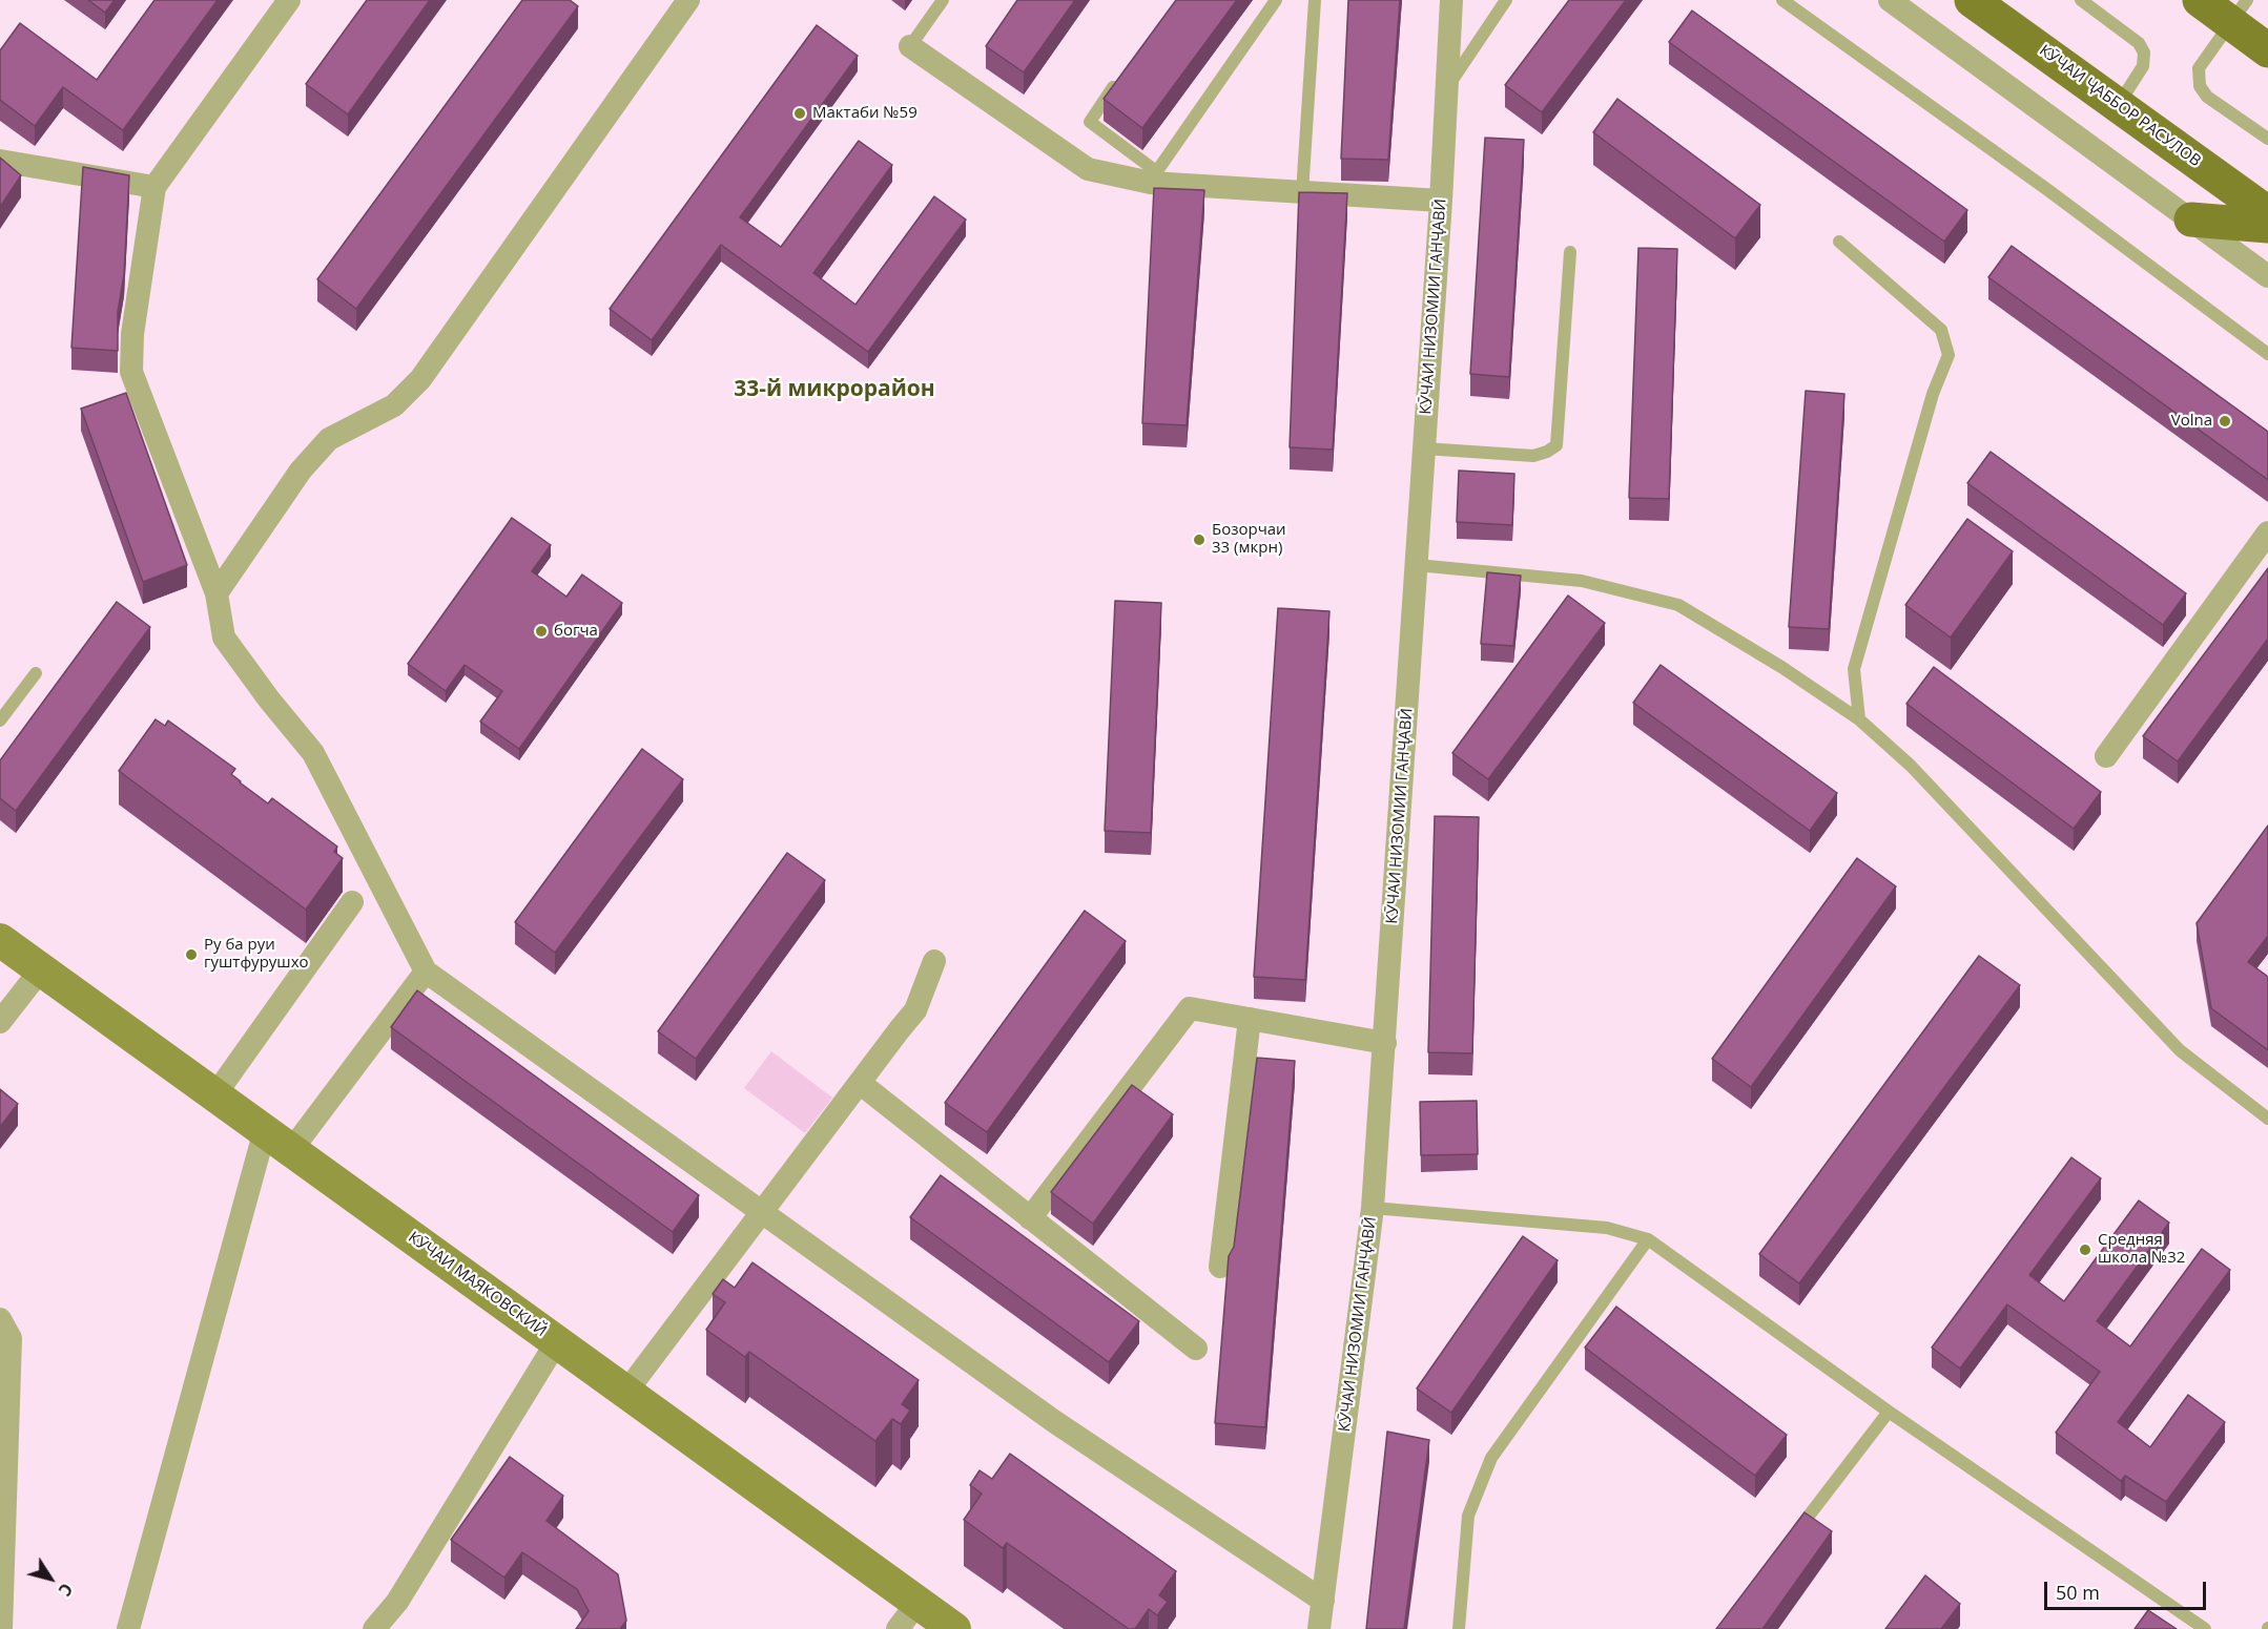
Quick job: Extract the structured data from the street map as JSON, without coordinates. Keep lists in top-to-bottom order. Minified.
{"streets":{"main road":["КӮЧАИ ҶАББОР РАСУЛОВ"],"street":["КӮЧАИ НИЗОМИИ ГАНҶАВӢ","КӮЧАИ МАЯКОВСКИЙ"]},"districts":["33-й микрорайон"],"places":["Мактаби №59","Volna","Бозорчаи 33 (мкрн)","богча","Ру ба руи гуштфурушхо","Средняя школа №32"],"scale_bar":"50 m","north":"bottom right"}
